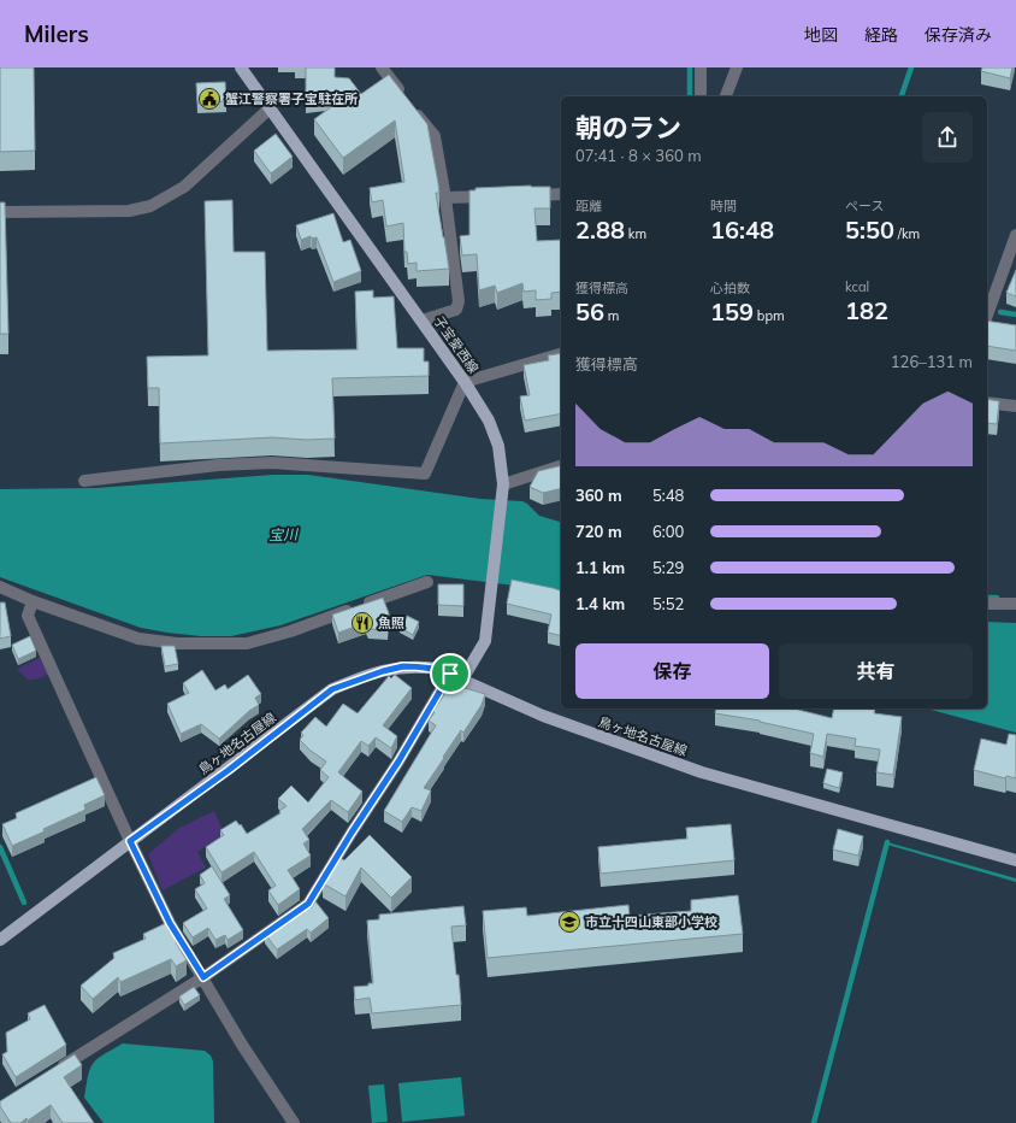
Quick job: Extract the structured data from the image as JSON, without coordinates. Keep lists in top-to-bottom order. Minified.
{"streets":{"main road":["子宝愛西線","鳥ヶ地名古屋線"]},"crossings":[["子宝愛西線","鳥ヶ地名古屋線"]],"water":["宝川"],"places":{"public building":["蟹江警察署子宝駐在所"],"restaurant":["魚照"],"school or university":["市立十四山東部小学校"]},"page":{"header":"Milers","nav":["地図","経路","保存済み"],"heading":["朝のラン","07:41 · 8 × 360 m"],"stats":[["距離","2.88 km"],["時間","16:48"],["ペース","5:50 /km"],["獲得標高","56 m"],["心拍数","159 bpm"],["kcal","182"]],"chart":["獲得標高","126–131 m"],"list":[{"name":"360 m","note":"5:48"},{"name":"720 m","note":"6:00"},{"name":"1.1 km","note":"5:29"},{"name":"1.4 km","note":"5:52"}],"buttons":["保存","共有"]}}
